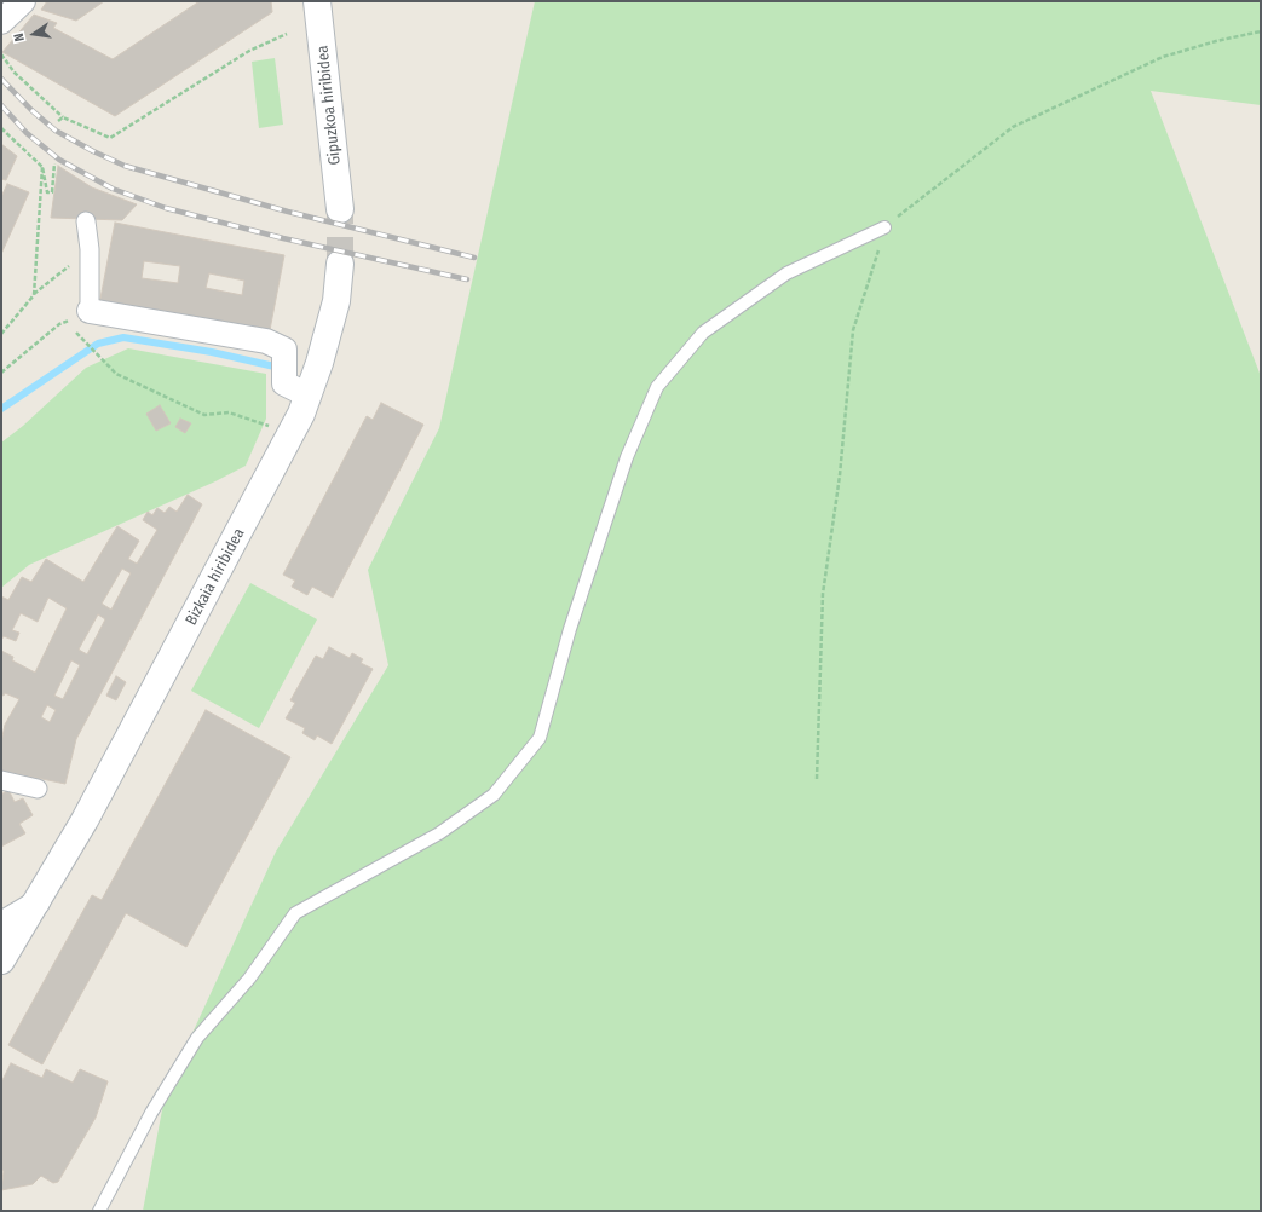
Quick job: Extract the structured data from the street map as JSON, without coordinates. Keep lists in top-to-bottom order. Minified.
{"streets":{"street":["Gipuzkoa hiribidea","Bizkaia hiribidea"]},"north":"left"}
